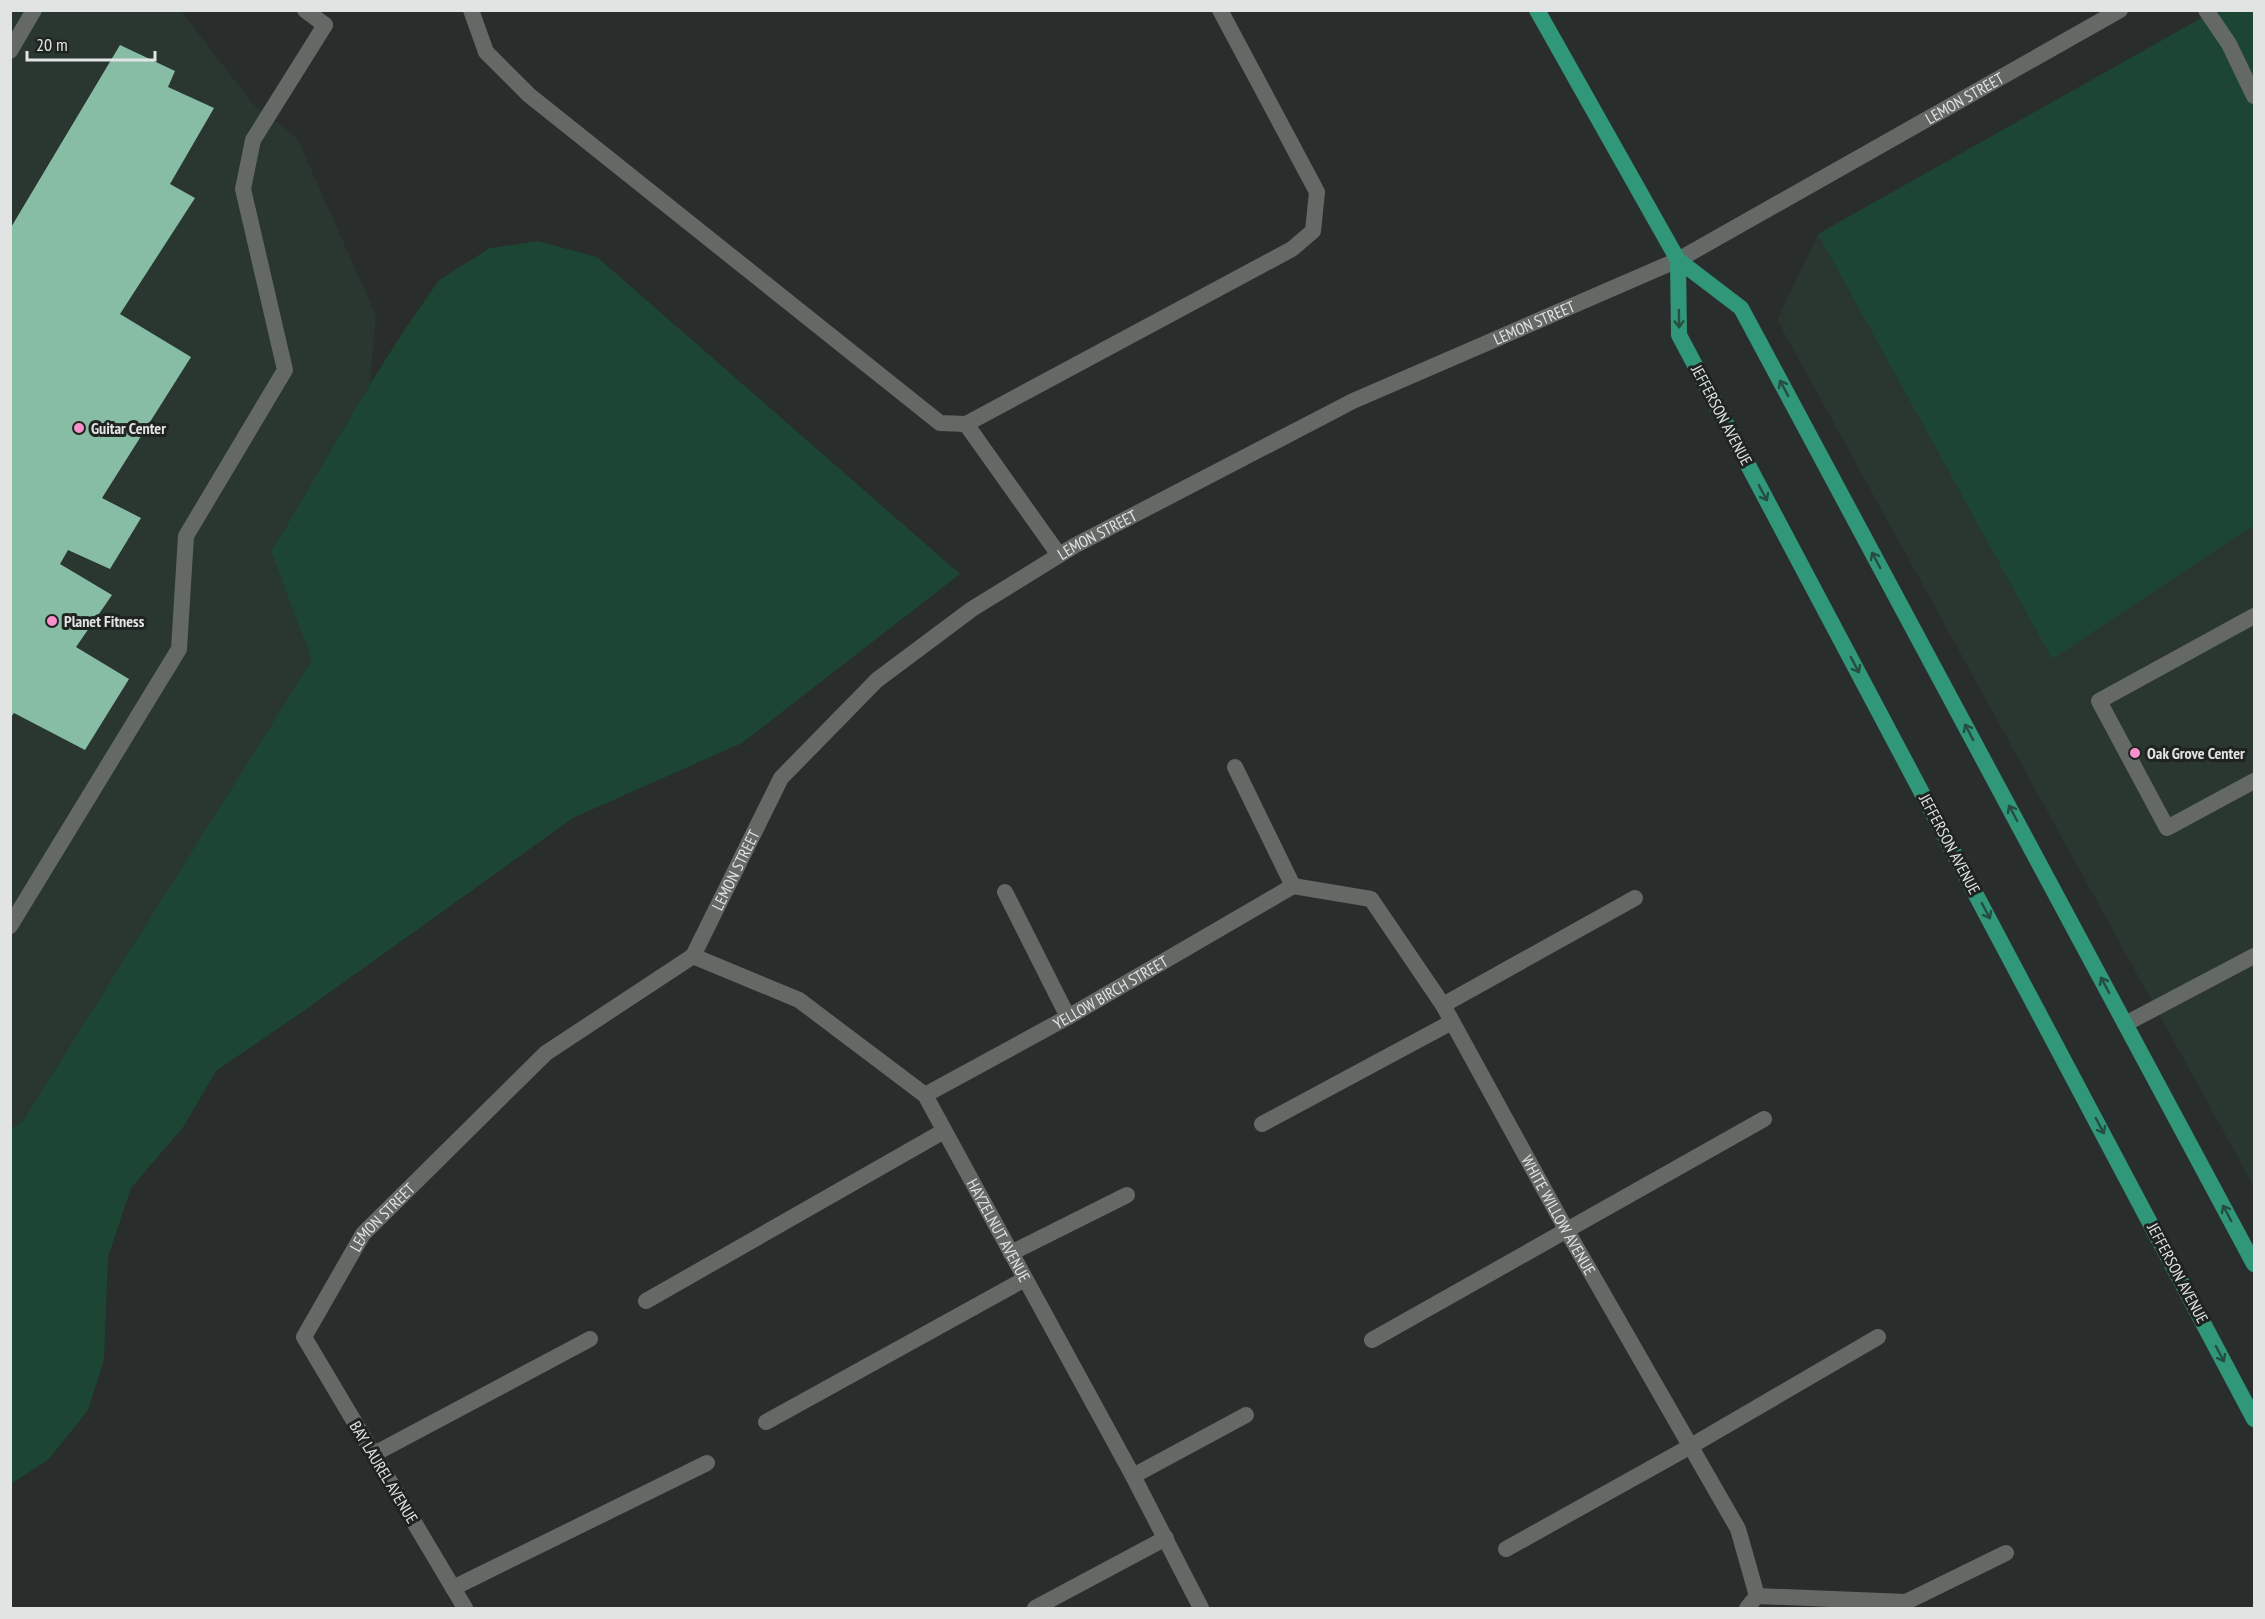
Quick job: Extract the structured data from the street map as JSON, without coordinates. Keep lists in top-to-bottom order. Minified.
{"streets":{"main road":["JEFFERSON AVENUE"],"street":["LEMON STREET","YELLOW BIRCH STREET","WHITE WILLOW AVENUE","HAYZELNUT AVENUE","BAY LAUREL AVENUE"]},"crossings":[["LEMON STREET","JEFFERSON AVENUE"],["LEMON STREET","HAYZELNUT AVENUE"],["LEMON STREET","BAY LAUREL AVENUE"],["YELLOW BIRCH STREET","WHITE WILLOW AVENUE"],["YELLOW BIRCH STREET","HAYZELNUT AVENUE"]],"places":["Guitar Center","Planet Fitness","Oak Grove Center"],"scale_bar":"20 m"}
